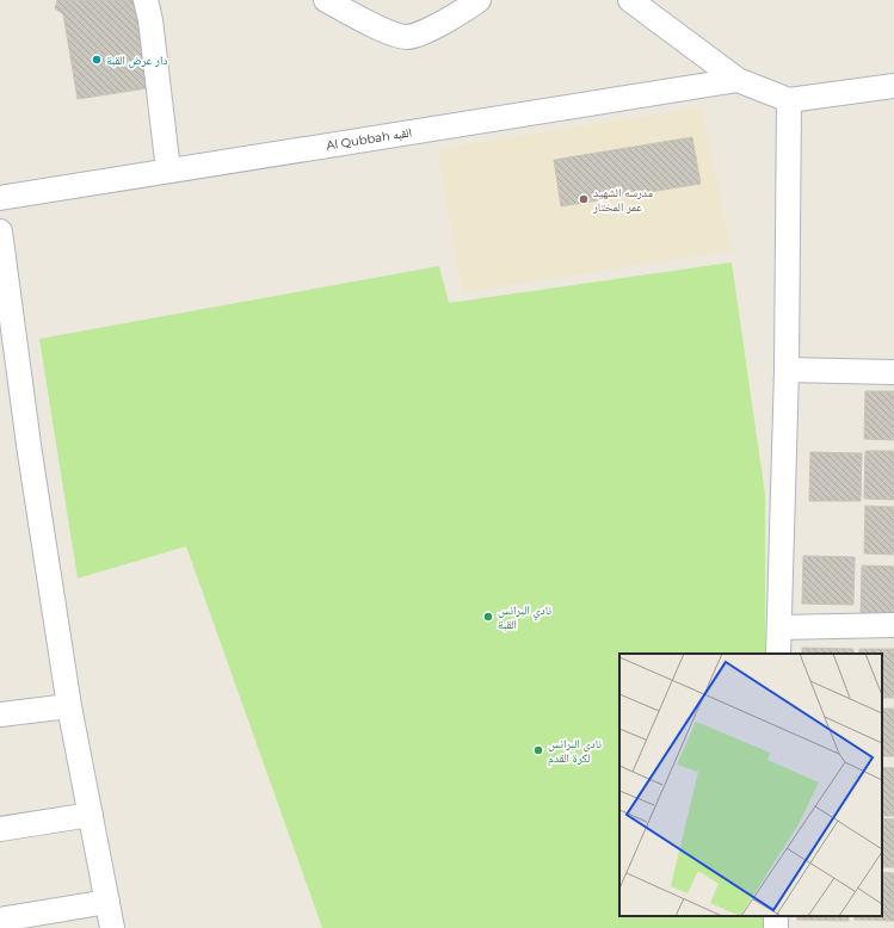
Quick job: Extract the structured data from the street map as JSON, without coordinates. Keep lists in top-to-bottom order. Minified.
{"streets":{"street":["Al Qubbah القبه"]},"places":["دار عرض القبة","مدرسه الشهيد عمر المختار","نادي البرانس القبة","نادي البرانس لكرة القدم"]}
